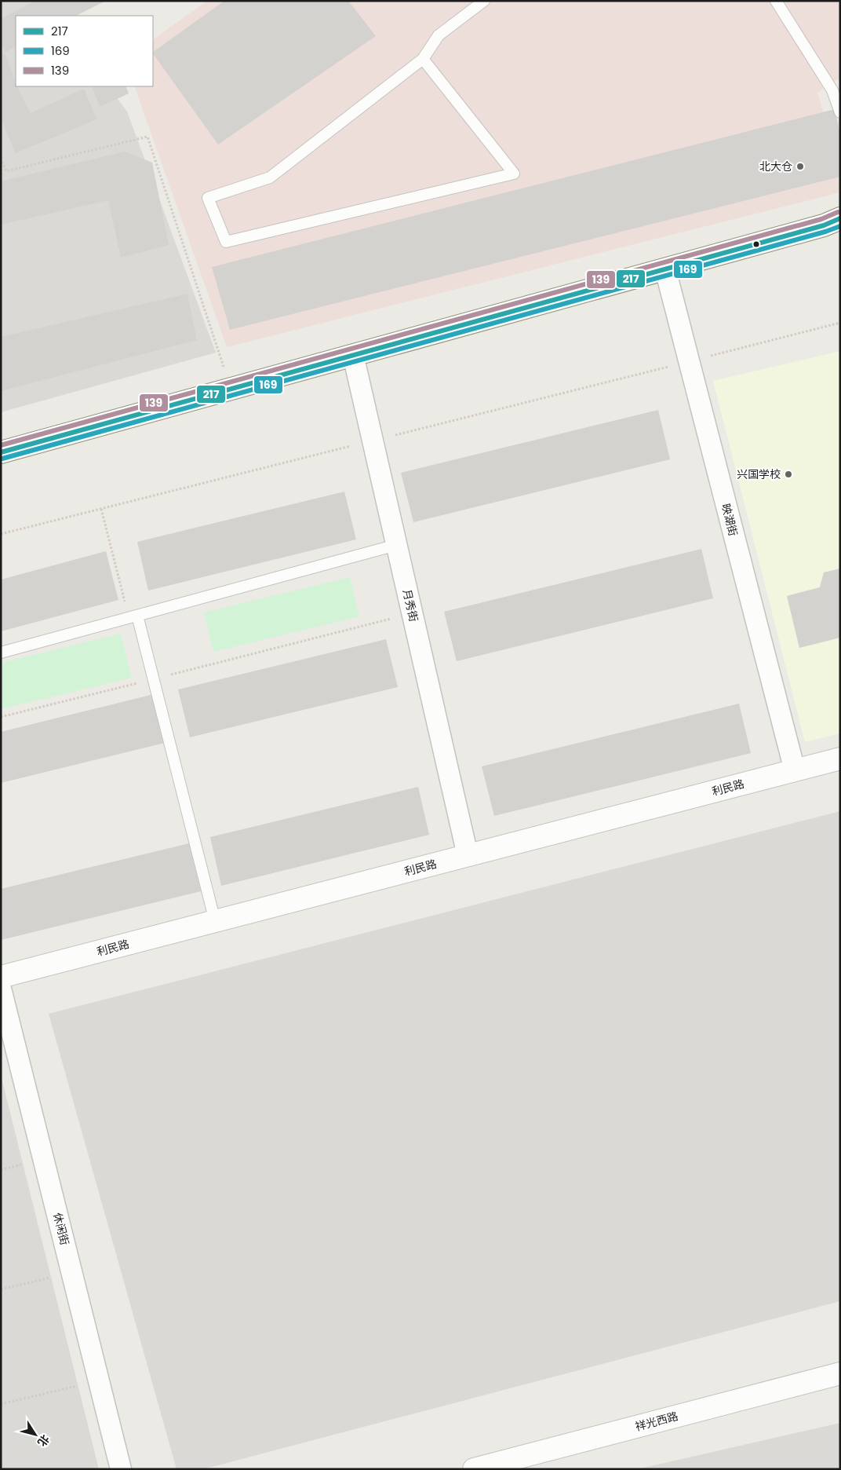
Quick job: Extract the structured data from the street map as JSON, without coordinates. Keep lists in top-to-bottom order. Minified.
{"streets":{"street":["映湖街","月秀街","利民路","休闲街","祥光西路"]},"crossings":[["映湖街","利民路"],["月秀街","利民路"]],"places":["北大仓","兴国学校"],"lines":["transit line 139","transit line 217","transit line 169"],"legend":["217","169","139"],"north":"bottom right"}
